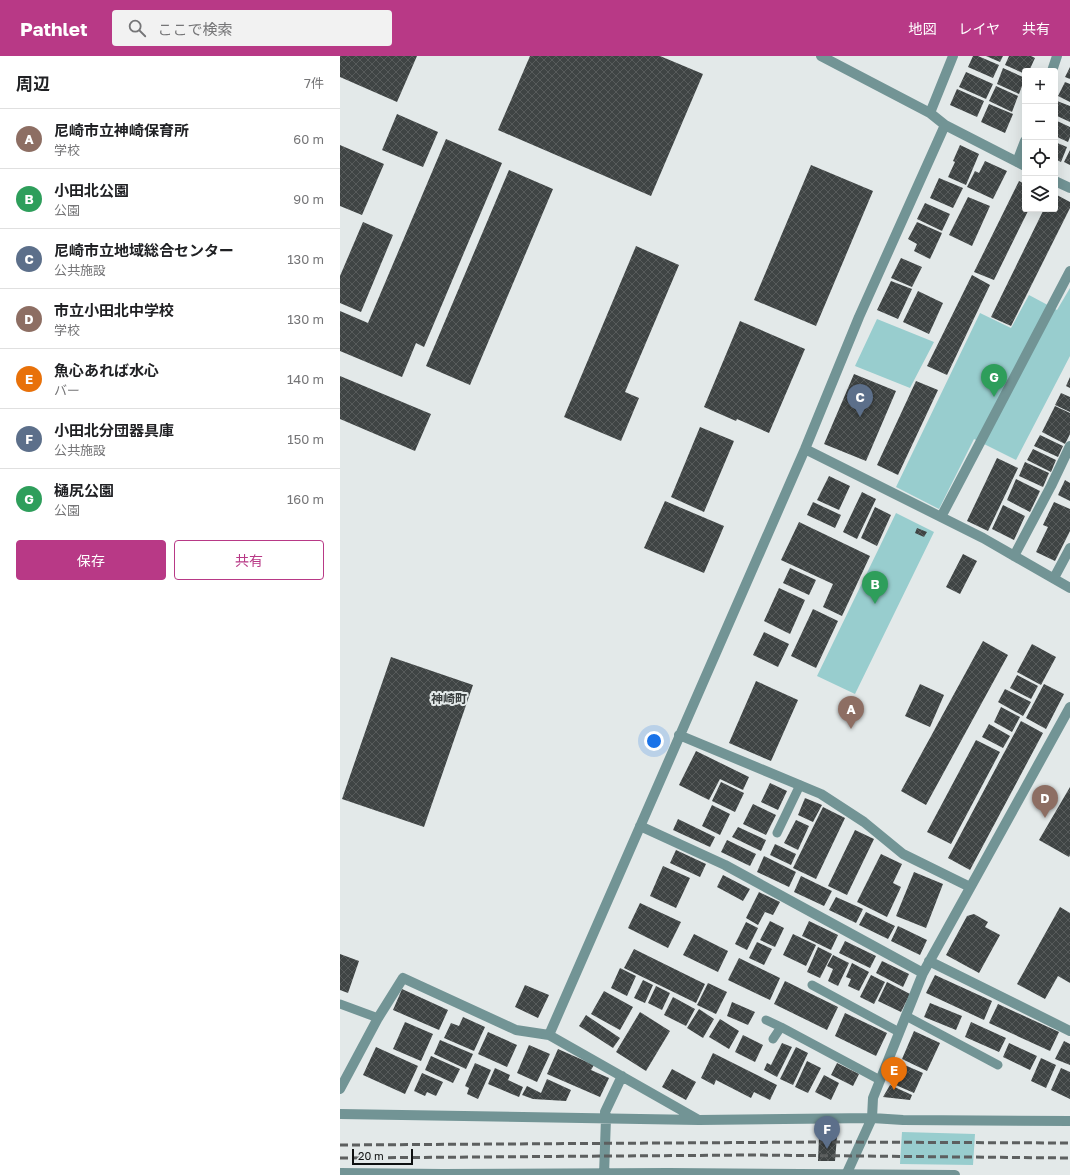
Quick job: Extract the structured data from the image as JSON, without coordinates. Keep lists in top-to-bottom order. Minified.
{"districts":["神崎町"],"scale_bar":"20 m","page":{"header":"Pathlet","search":"ここで検索","nav":["地図","レイヤ","共有"],"heading":["周辺","7件"],"map_buttons":["+","−"],"list":[{"mark":"A","name":"尼崎市立神崎保育所","note":"学校","value":"60 m"},{"mark":"B","name":"小田北公園","note":"公園","value":"90 m"},{"mark":"C","name":"尼崎市立地域総合センター","note":"公共施設","value":"130 m"},{"mark":"D","name":"市立小田北中学校","note":"学校","value":"130 m"},{"mark":"E","name":"魚心あれば水心","note":"バー","value":"140 m"},{"mark":"F","name":"小田北分団器具庫","note":"公共施設","value":"150 m"},{"mark":"G","name":"樋尻公園","note":"公園","value":"160 m"}],"pins":["G","C","B","A","D","E","F"],"buttons":["保存","共有"],"scale":"20 m"}}
